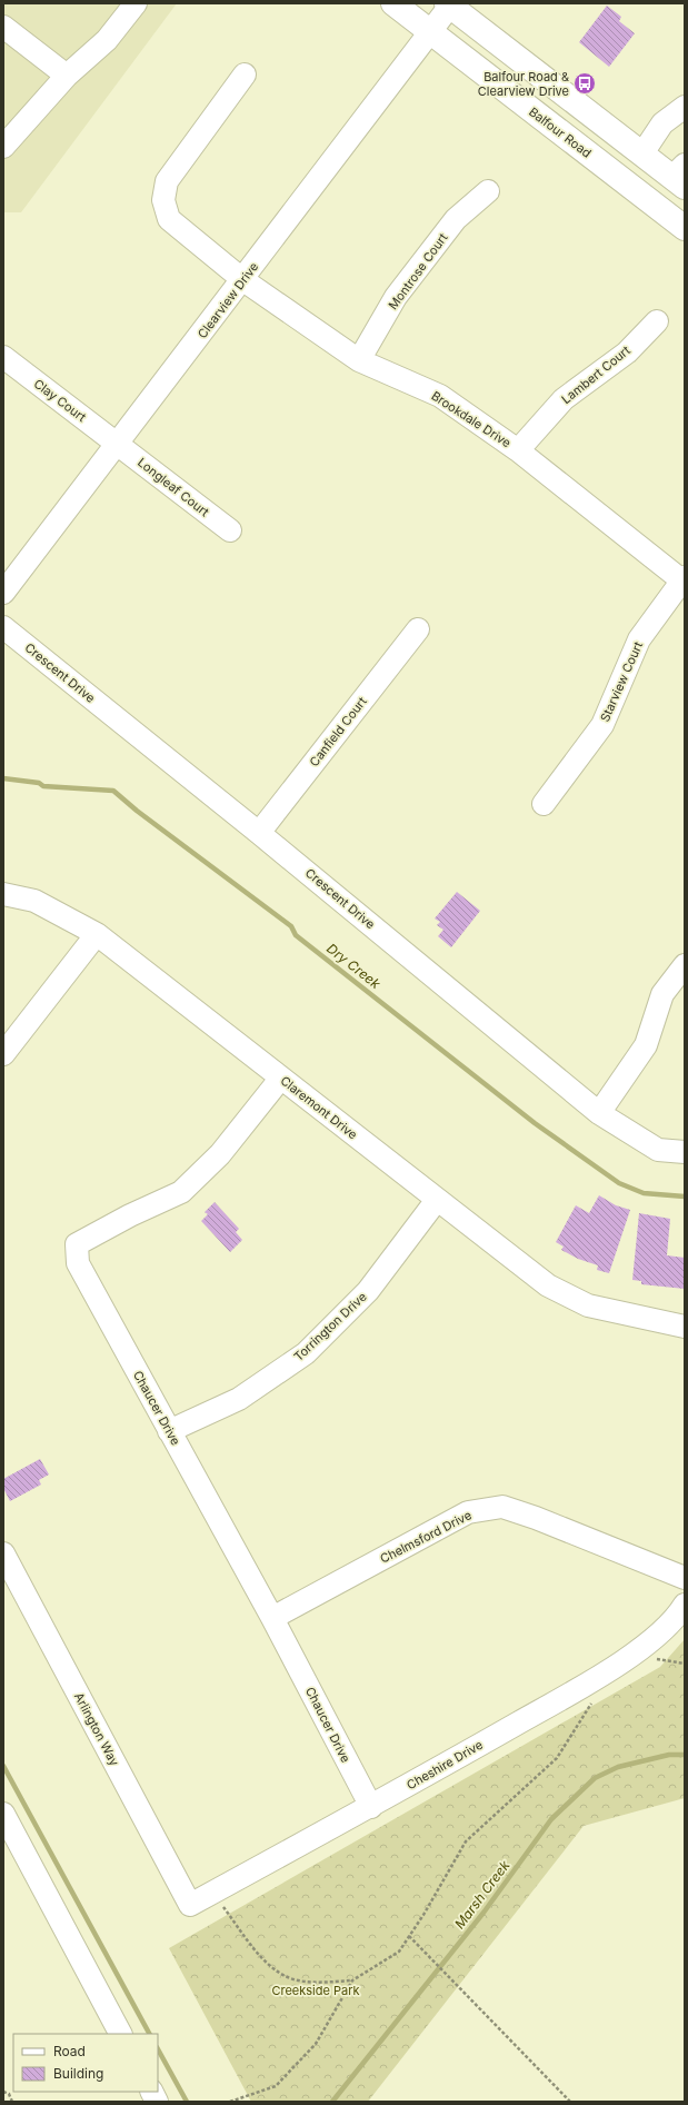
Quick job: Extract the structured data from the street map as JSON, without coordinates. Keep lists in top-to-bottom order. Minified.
{"streets":{"main road":["Balfour Road"],"street":["Montrose Court","Clearview Drive","Lambert Court","Clay Court","Brookdale Drive","Longleaf Court","Crescent Drive","Starview Court","Canfield Court","Claremont Drive","Torrington Drive","Chaucer Drive","Chelmsford Drive","Arlington Way","Cheshire Drive"]},"crossings":[["Balfour Road","Clearview Drive"],["Montrose Court","Brookdale Drive"],["Clearview Drive","Clay Court"],["Clearview Drive","Brookdale Drive"],["Clearview Drive","Longleaf Court"],["Lambert Court","Brookdale Drive"],["Clay Court","Longleaf Court"],["Brookdale Drive","Starview Court"],["Crescent Drive","Canfield Court"],["Claremont Drive","Torrington Drive"],["Claremont Drive","Chaucer Drive"],["Torrington Drive","Chaucer Drive"],["Chaucer Drive","Chelmsford Drive"],["Chaucer Drive","Cheshire Drive"],["Arlington Way","Cheshire Drive"]],"water":["Dry Creek","Marsh Creek"],"parks":["Creekside Park"],"places":{"bus stop":["Balfour Road & Clearview Drive"]},"legend":["Road","Building"]}
